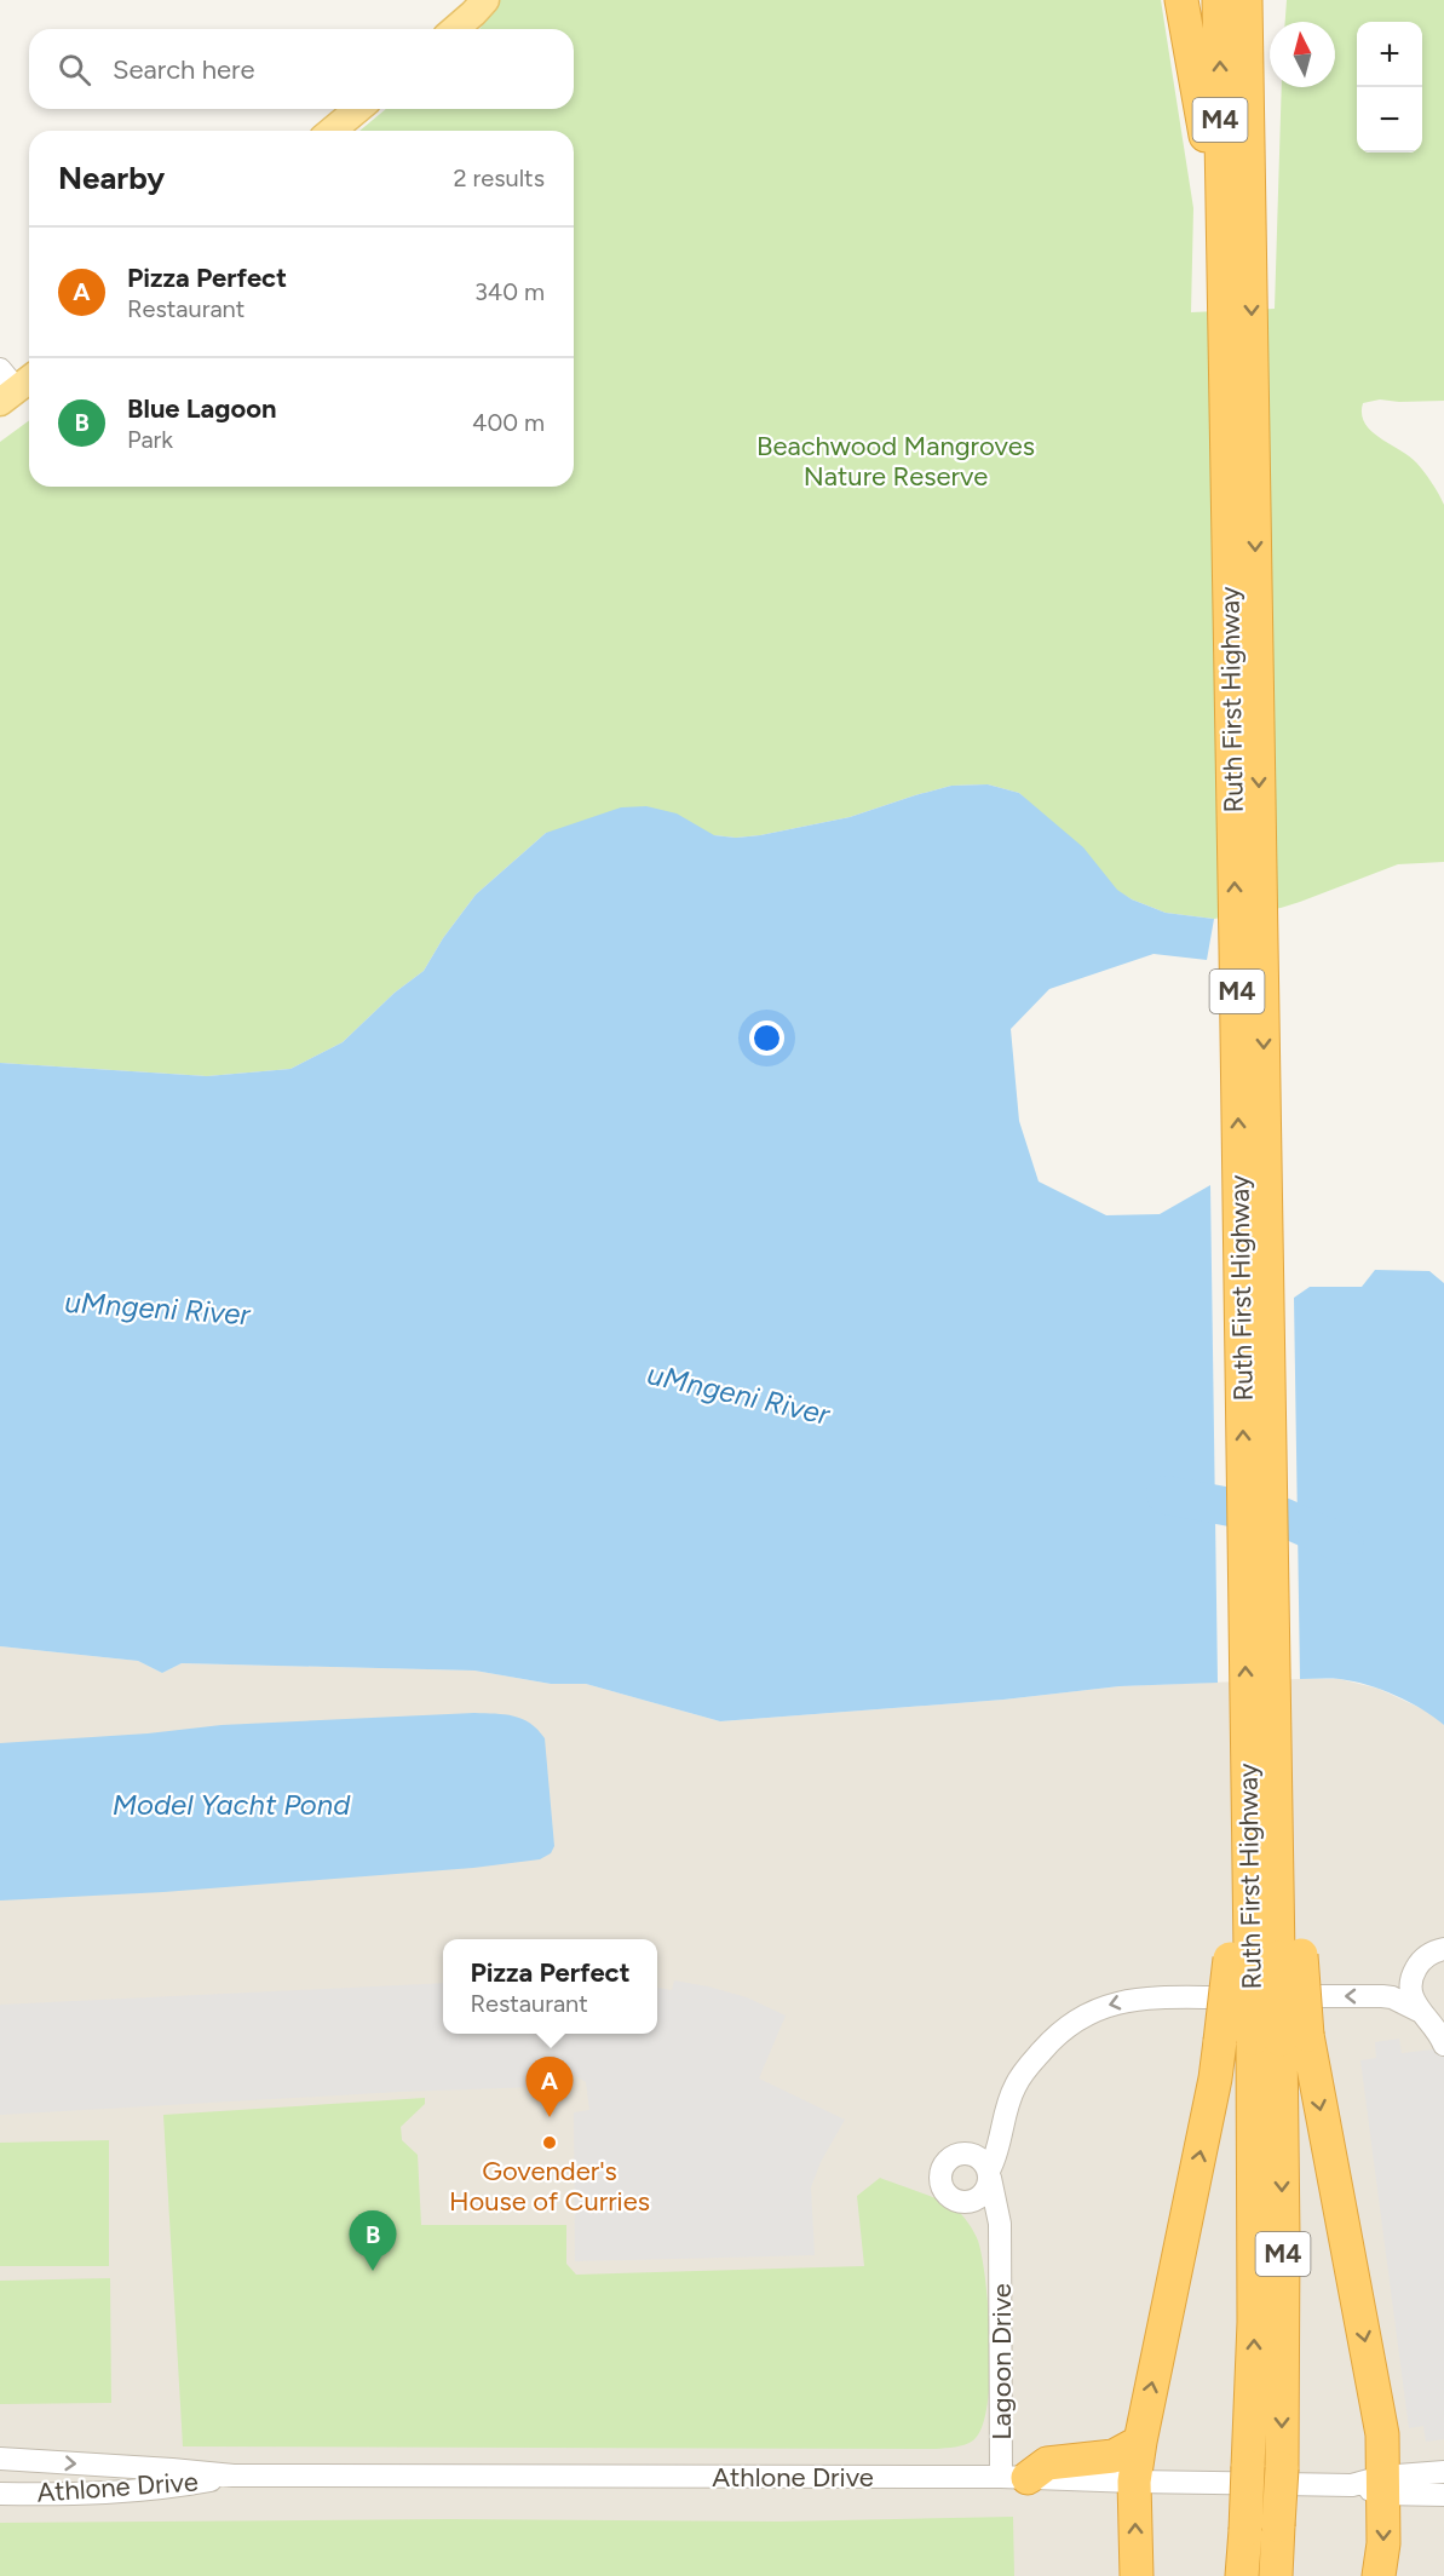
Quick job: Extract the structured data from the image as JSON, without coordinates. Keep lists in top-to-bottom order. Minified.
{"streets":{"highway":["M4","Ruth First Highway"],"street":["Lagoon Drive","Athlone Drive"]},"crossings":[["Lagoon Drive","Athlone Drive"]],"water":["uMngeni River","Model Yacht Pond"],"parks":["Beachwood Mangroves Nature Reserve"],"places":["Govender's House of Curries"],"north":"top","page":{"map_buttons":["+","−"],"search":"Search here","heading":["Nearby","2 results"],"list":[{"mark":"A","name":"Pizza Perfect","note":"Restaurant","value":"340 m"},{"mark":"B","name":"Blue Lagoon","note":"Park","value":"400 m"}],"popup":["Pizza Perfect","Restaurant"],"pins":["A","B"]}}
